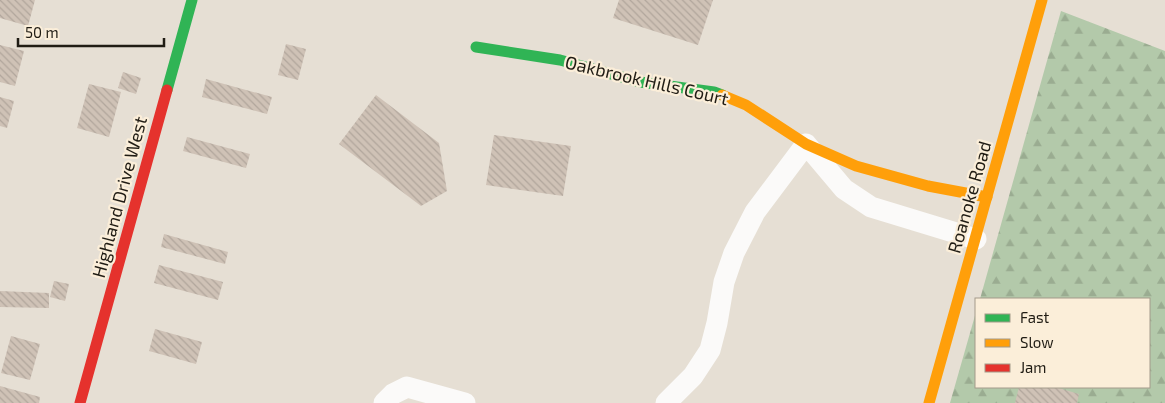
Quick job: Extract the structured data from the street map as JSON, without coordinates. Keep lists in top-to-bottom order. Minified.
{"streets":{"street":["Oakbrook Hills Court","Highland Drive West","Roanoke Road"]},"crossings":[["Oakbrook Hills Court","Roanoke Road"]],"legend":["Fast","Slow","Jam"],"scale_bar":"50 m"}
